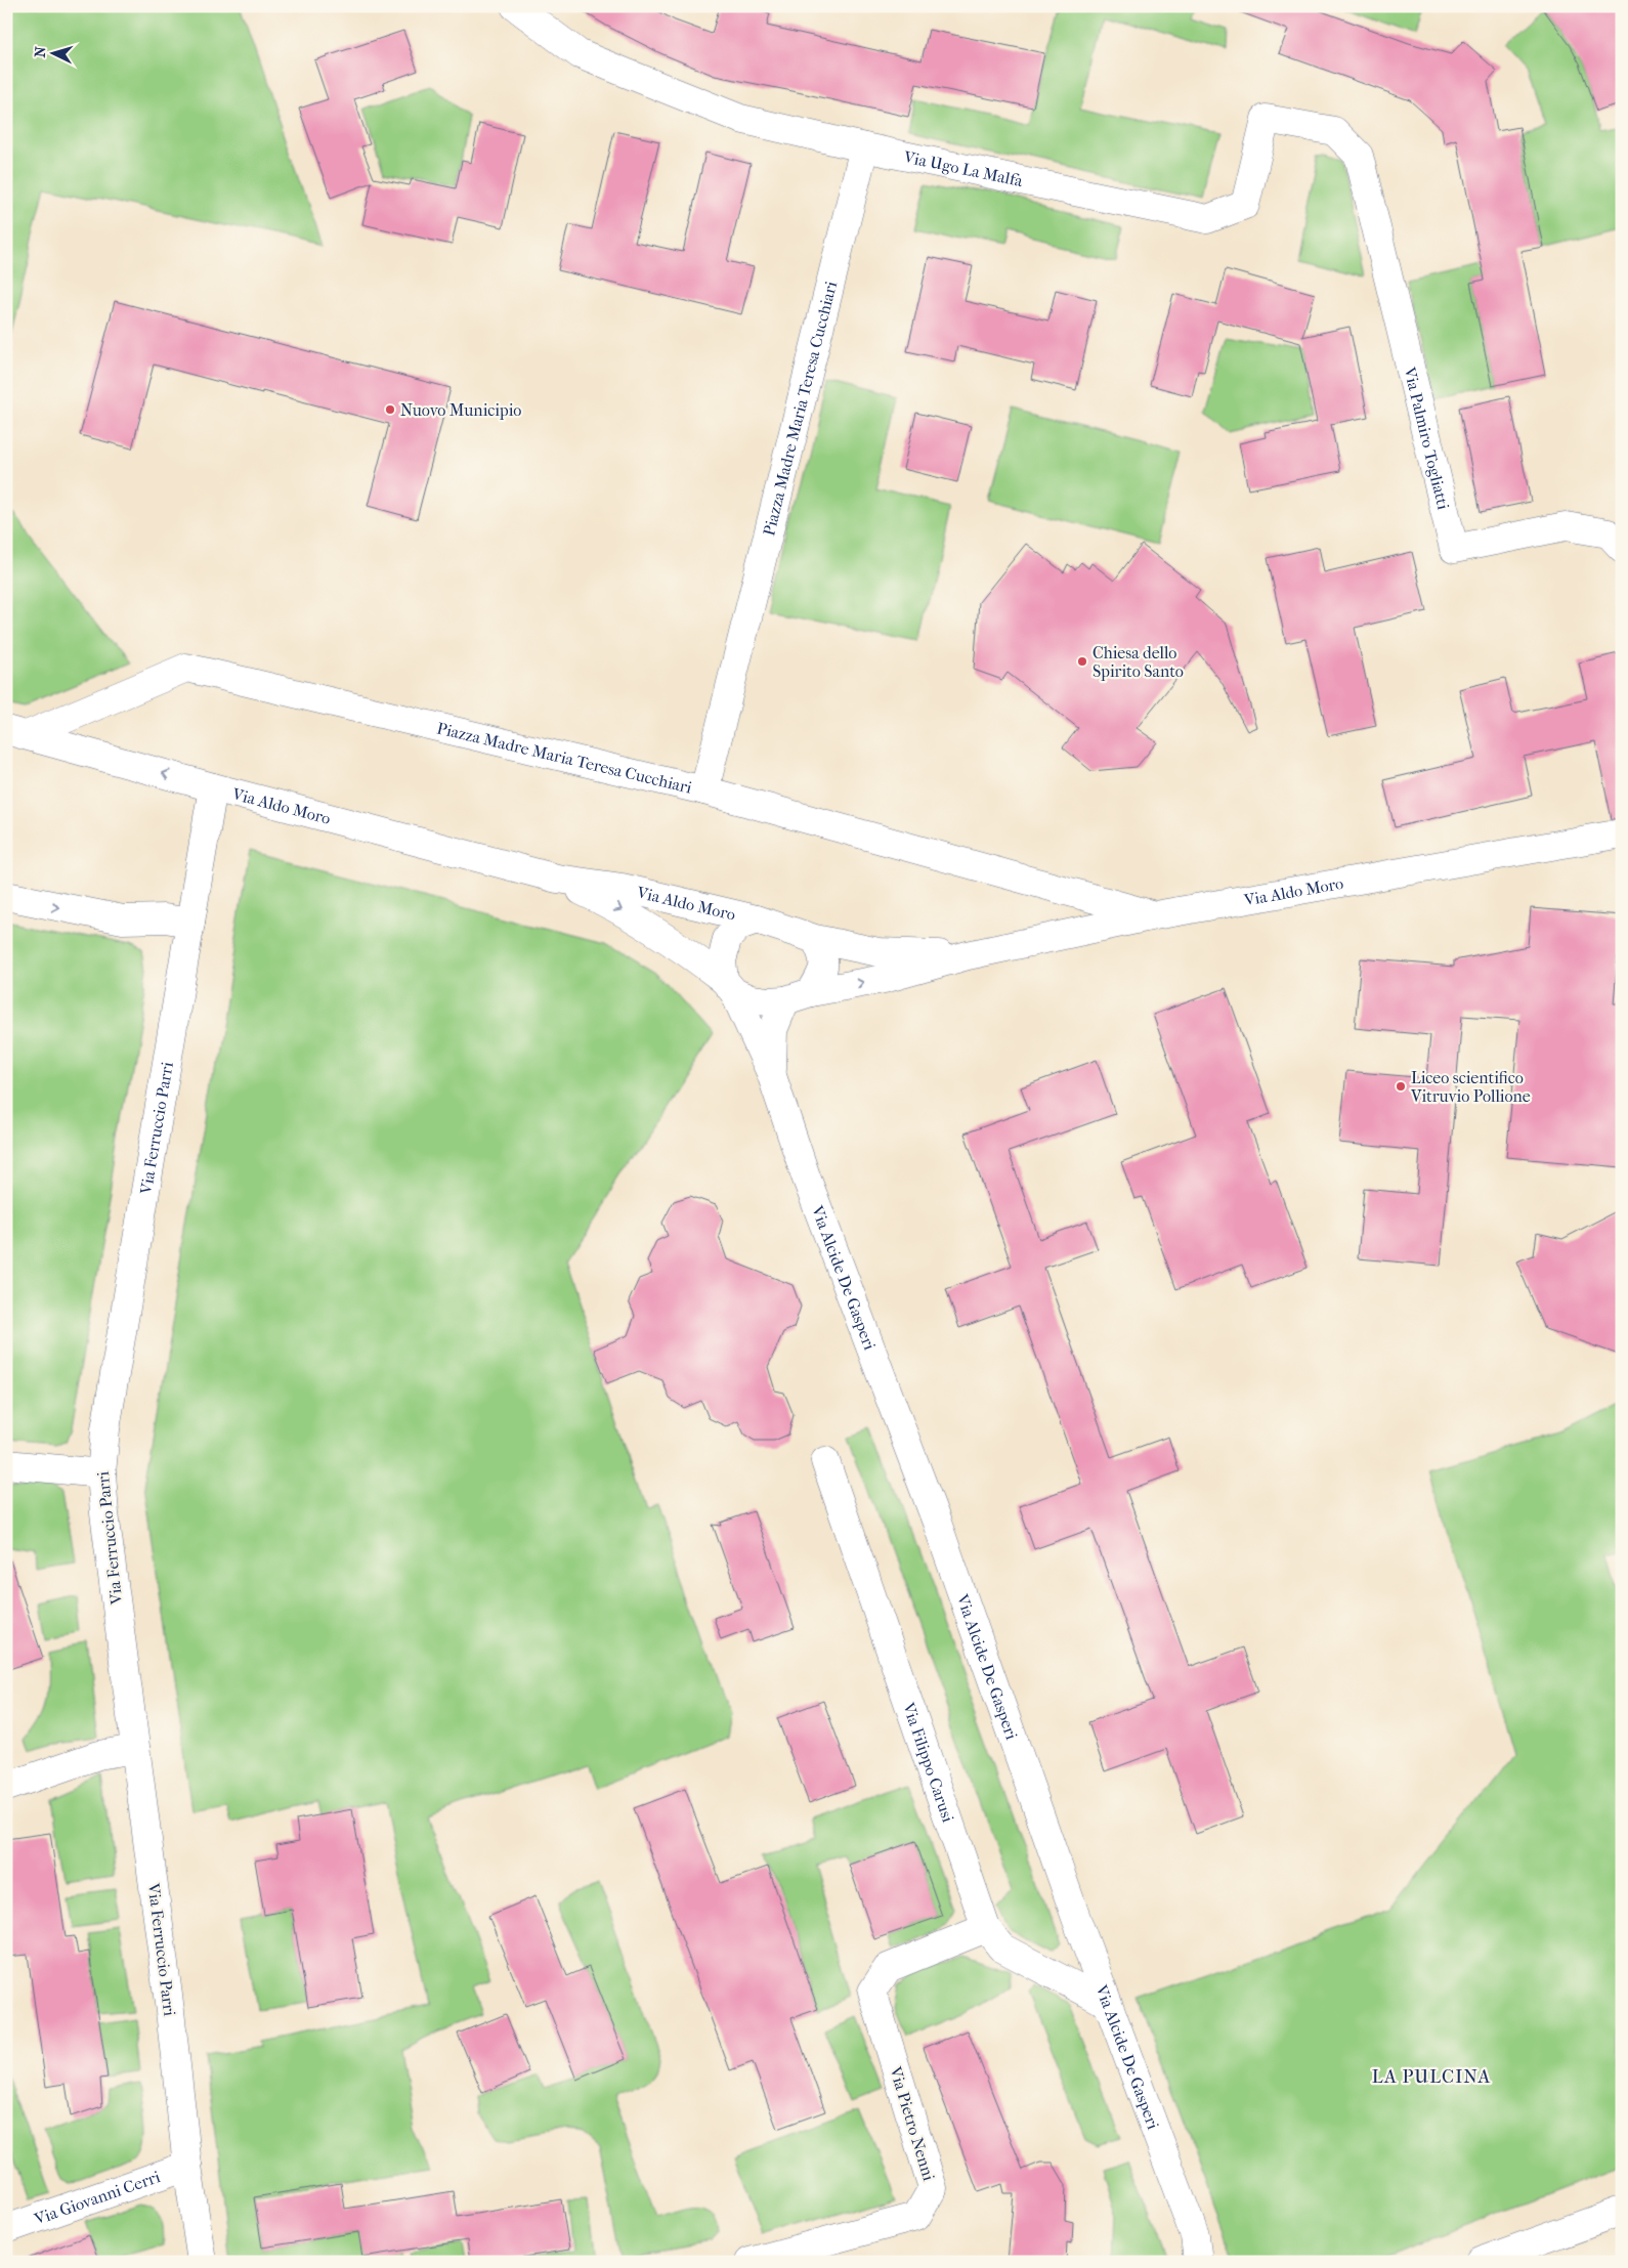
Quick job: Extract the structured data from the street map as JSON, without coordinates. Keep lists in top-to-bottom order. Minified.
{"streets":{"street":["Via Ugo La Malfa","Piazza Madre Maria Teresa Cucchiari","Via Palmiro Togliatti","Via Aldo Moro","Via Ferruccio Parri","Via Alcide De Gasperi","Via Filippo Carusi","Via Pietro Nenni","Via Giovanni Cerri"]},"crossings":[["Via Ugo La Malfa","Piazza Madre Maria Teresa Cucchiari"],["Via Ugo La Malfa","Via Palmiro Togliatti"],["Piazza Madre Maria Teresa Cucchiari","Via Aldo Moro"],["Via Aldo Moro","Via Ferruccio Parri"],["Via Aldo Moro","Via Alcide De Gasperi"],["Via Ferruccio Parri","Via Giovanni Cerri"],["Via Alcide De Gasperi","Via Filippo Carusi"],["Via Filippo Carusi","Via Pietro Nenni"]],"districts":["LA PULCINA"],"places":["Nuovo Municipio","Chiesa dello Spirito Santo","Liceo scientifico Vitruvio Pollione"],"north":"left"}
